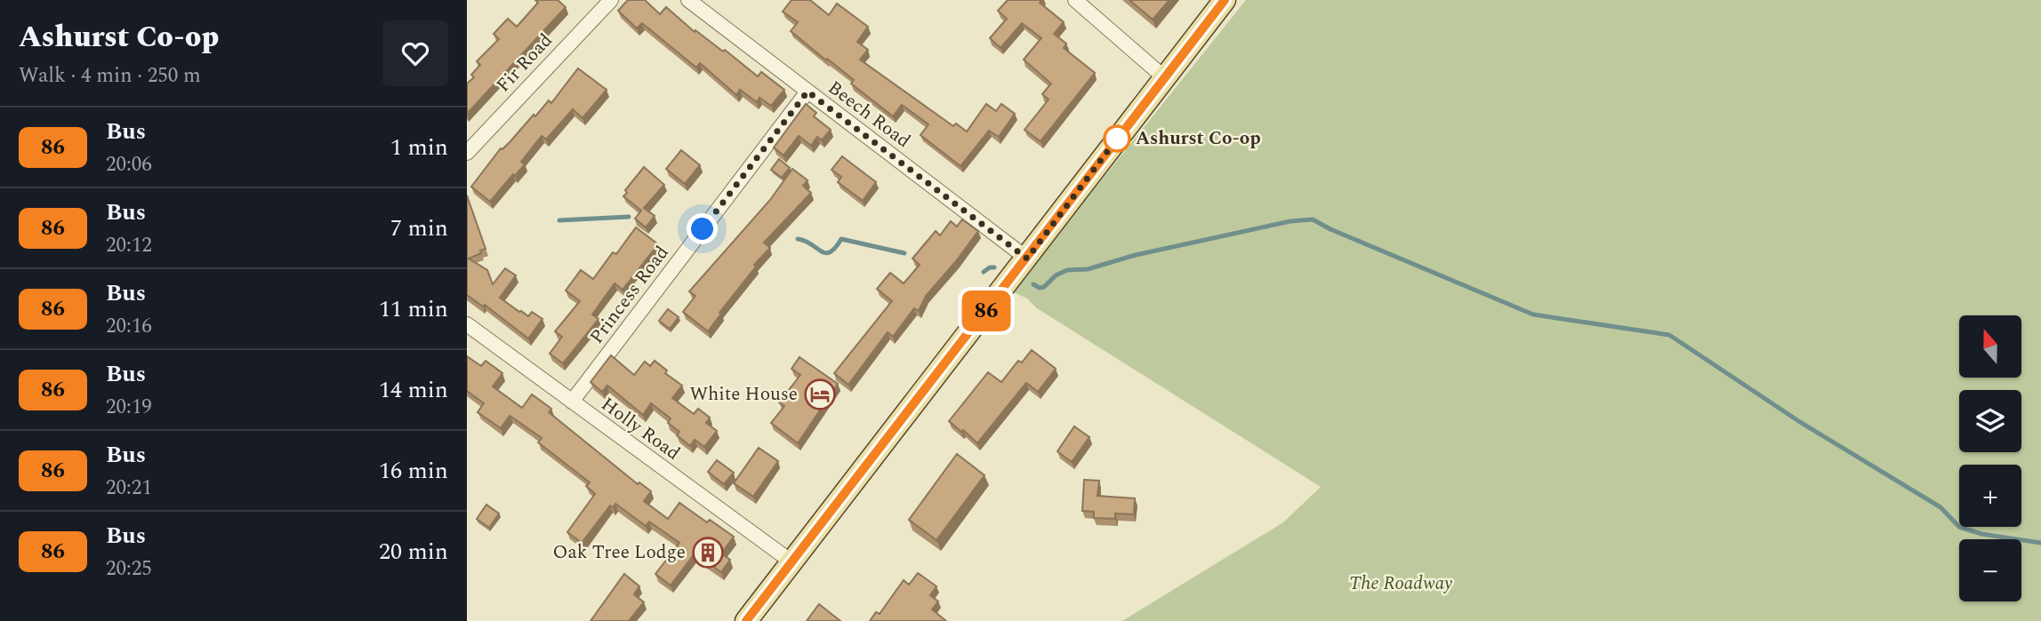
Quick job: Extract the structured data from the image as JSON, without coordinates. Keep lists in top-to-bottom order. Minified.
{"streets":{"street":["Fir Road","Beech Road","Princess Road","Holly Road"]},"crossings":[["Beech Road","Princess Road"],["Princess Road","Holly Road"]],"parks":["The Roadway"],"places":{"other":["Ashurst Co-op"],"hotel":["White House"],"building":["Oak Tree Lodge"]},"lines":["bus line 86"],"north":"top","page":{"heading":["Ashurst Co-op","Walk · 4 min · 250 m"],"on_map":"86","list":[{"mark":"86","name":"Bus","note":"20:06","value":"1 min"},{"mark":"86","name":"Bus","note":"20:12","value":"7 min"},{"mark":"86","name":"Bus","note":"20:16","value":"11 min"},{"mark":"86","name":"Bus","note":"20:19","value":"14 min"},{"mark":"86","name":"Bus","note":"20:21","value":"16 min"},{"mark":"86","name":"Bus","note":"20:25","value":"20 min"}],"map_buttons":["+","−"]}}
